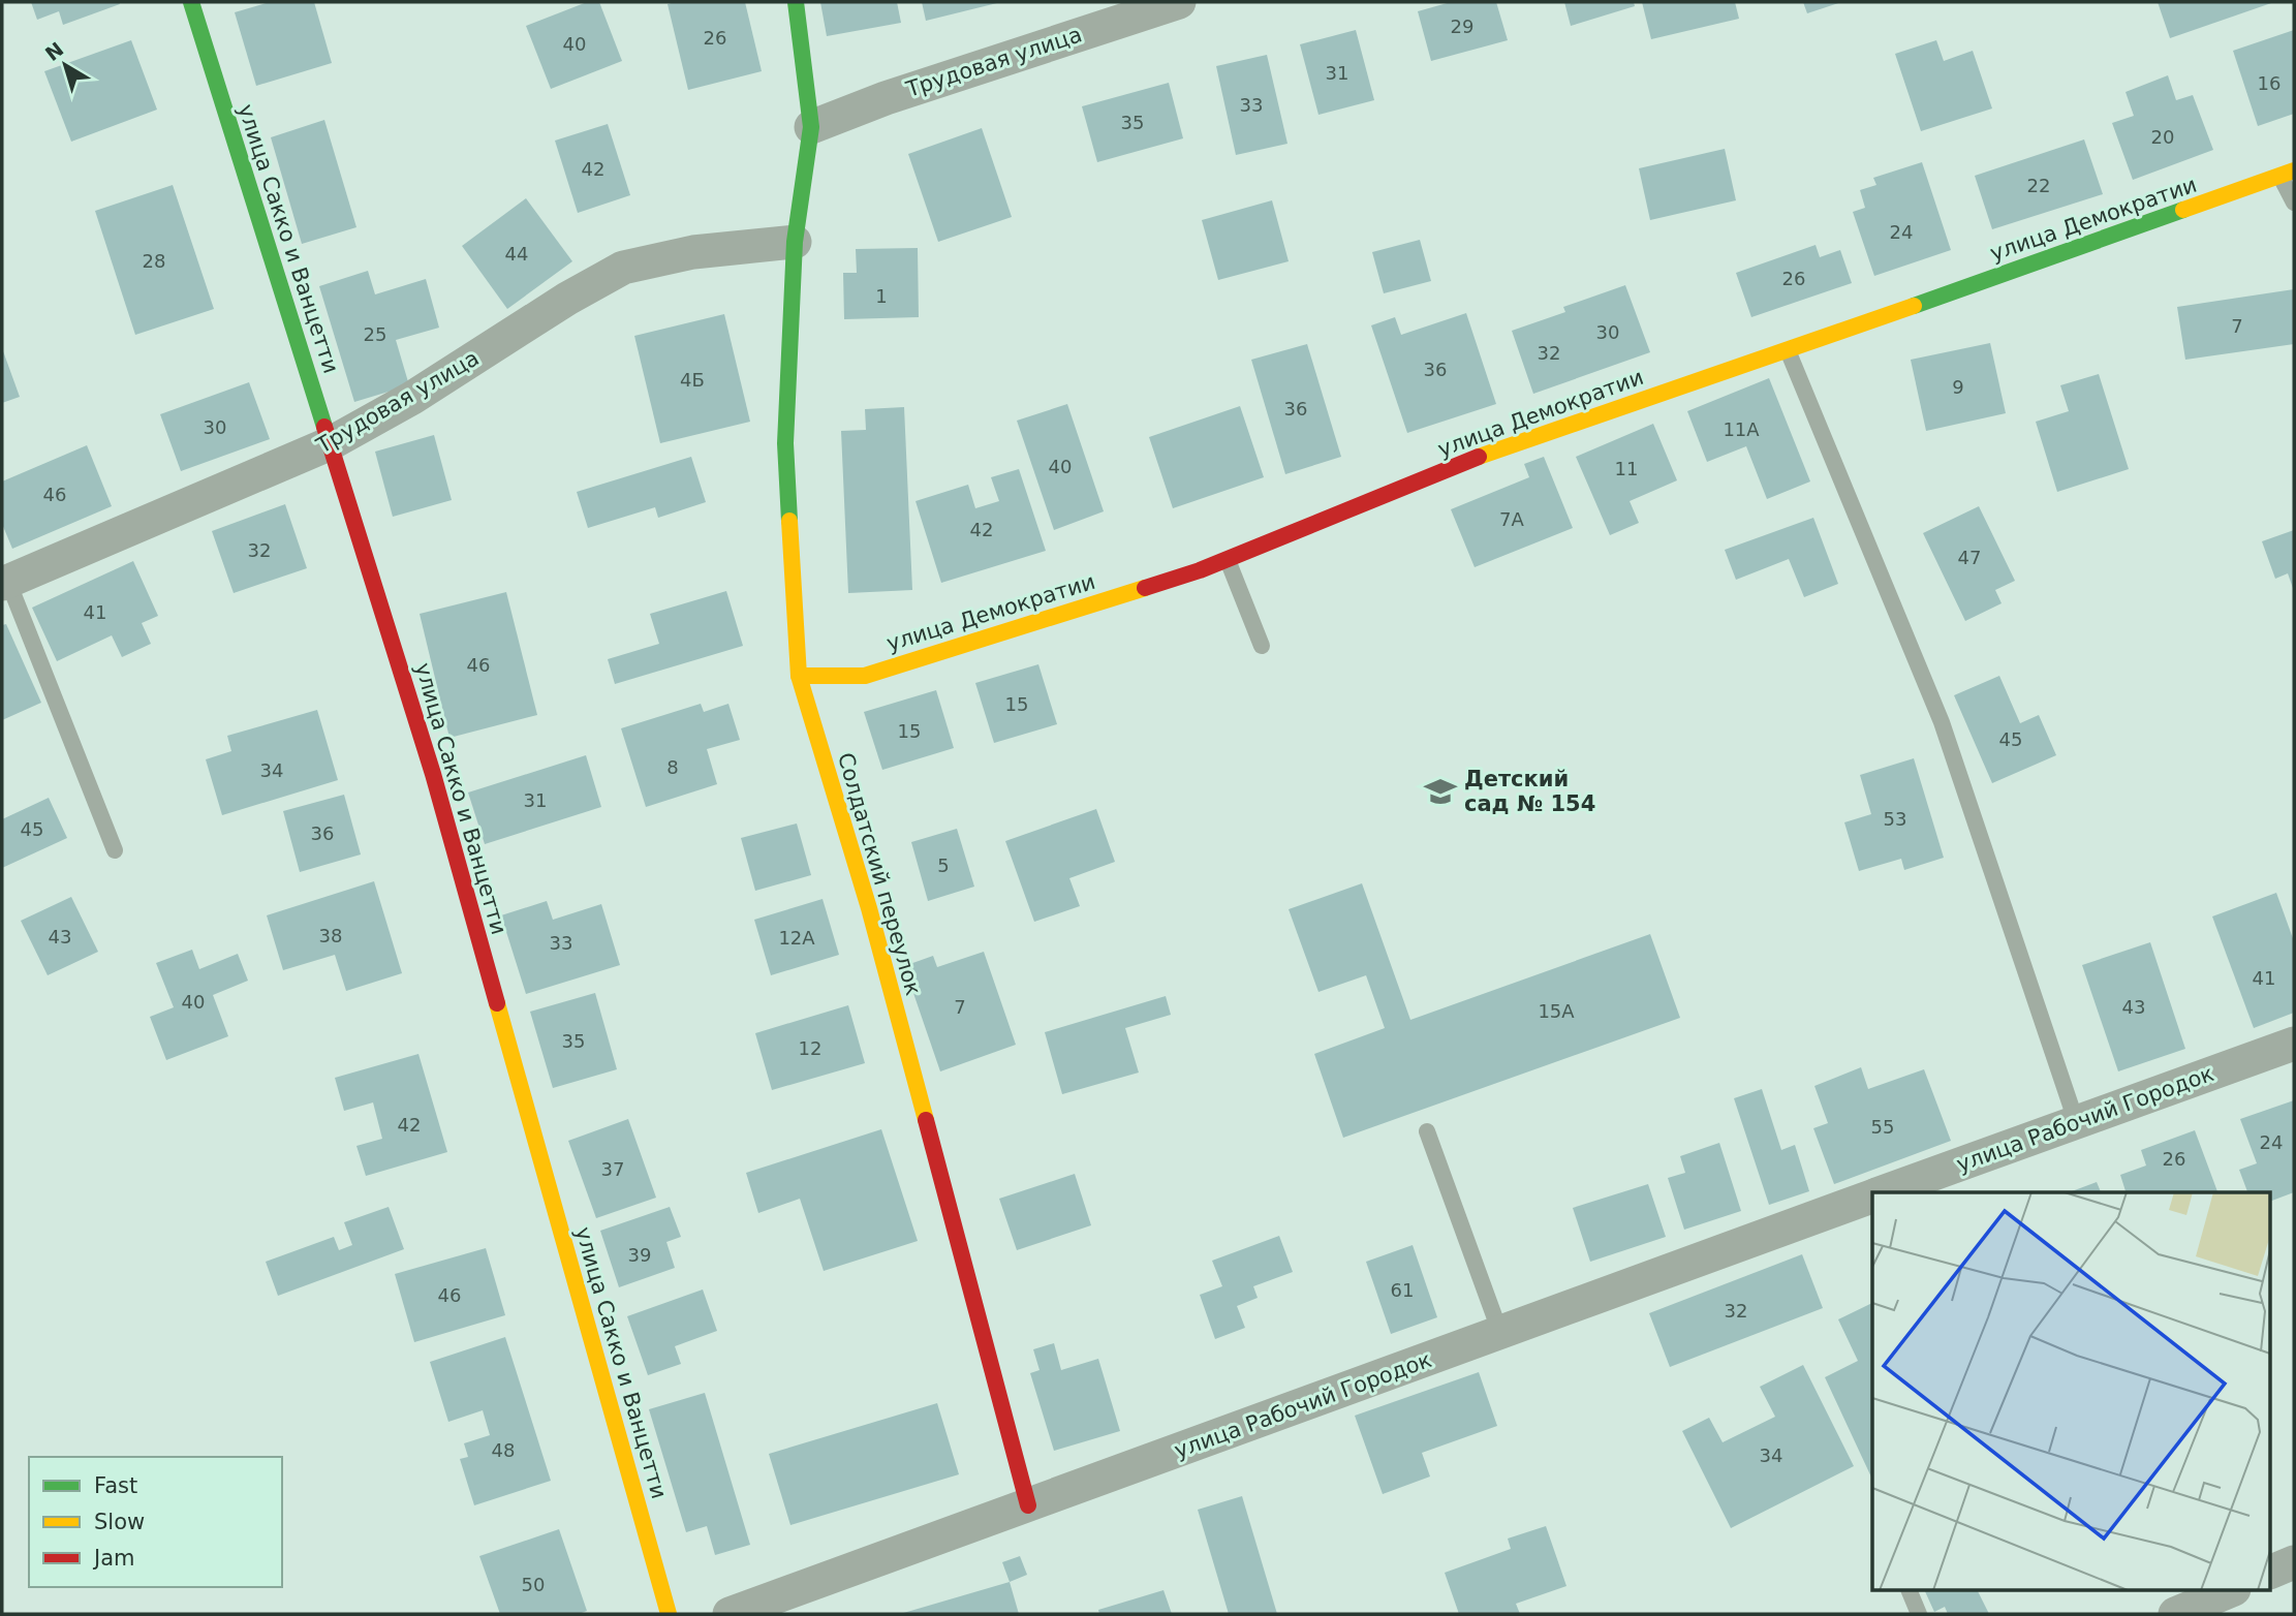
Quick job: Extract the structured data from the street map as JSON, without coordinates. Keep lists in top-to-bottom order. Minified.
{"streets":{"street":["Трудовая улица","улица Демократии","улица Сакко и Ванцетти","Солдатский переулок","улица Рабочий Городок"]},"crossings":[["Трудовая улица","улица Сакко и Ванцетти"],["Трудовая улица","Солдатский переулок"],["улица Демократии","Солдатский переулок"],["Солдатский переулок","улица Рабочий Городок"]],"places":{"school or university":["Детский сад № 154"]},"house_numbers":["29","26","40","31","16","33","35","20","42","22","24","44","28","26","1","7","30","25","32","36","4Б","9","36","30","11А","40","11","46","7А","42","32","47","41","46","15","15","45","8","34","31","53","45","36","5","38","43","12А","33","41","40","7","43","15А","35","12","42","55","24","26","37","39","61","46","32","48","34","50"],"legend":["Fast","Slow","Jam"],"north":"top left"}
